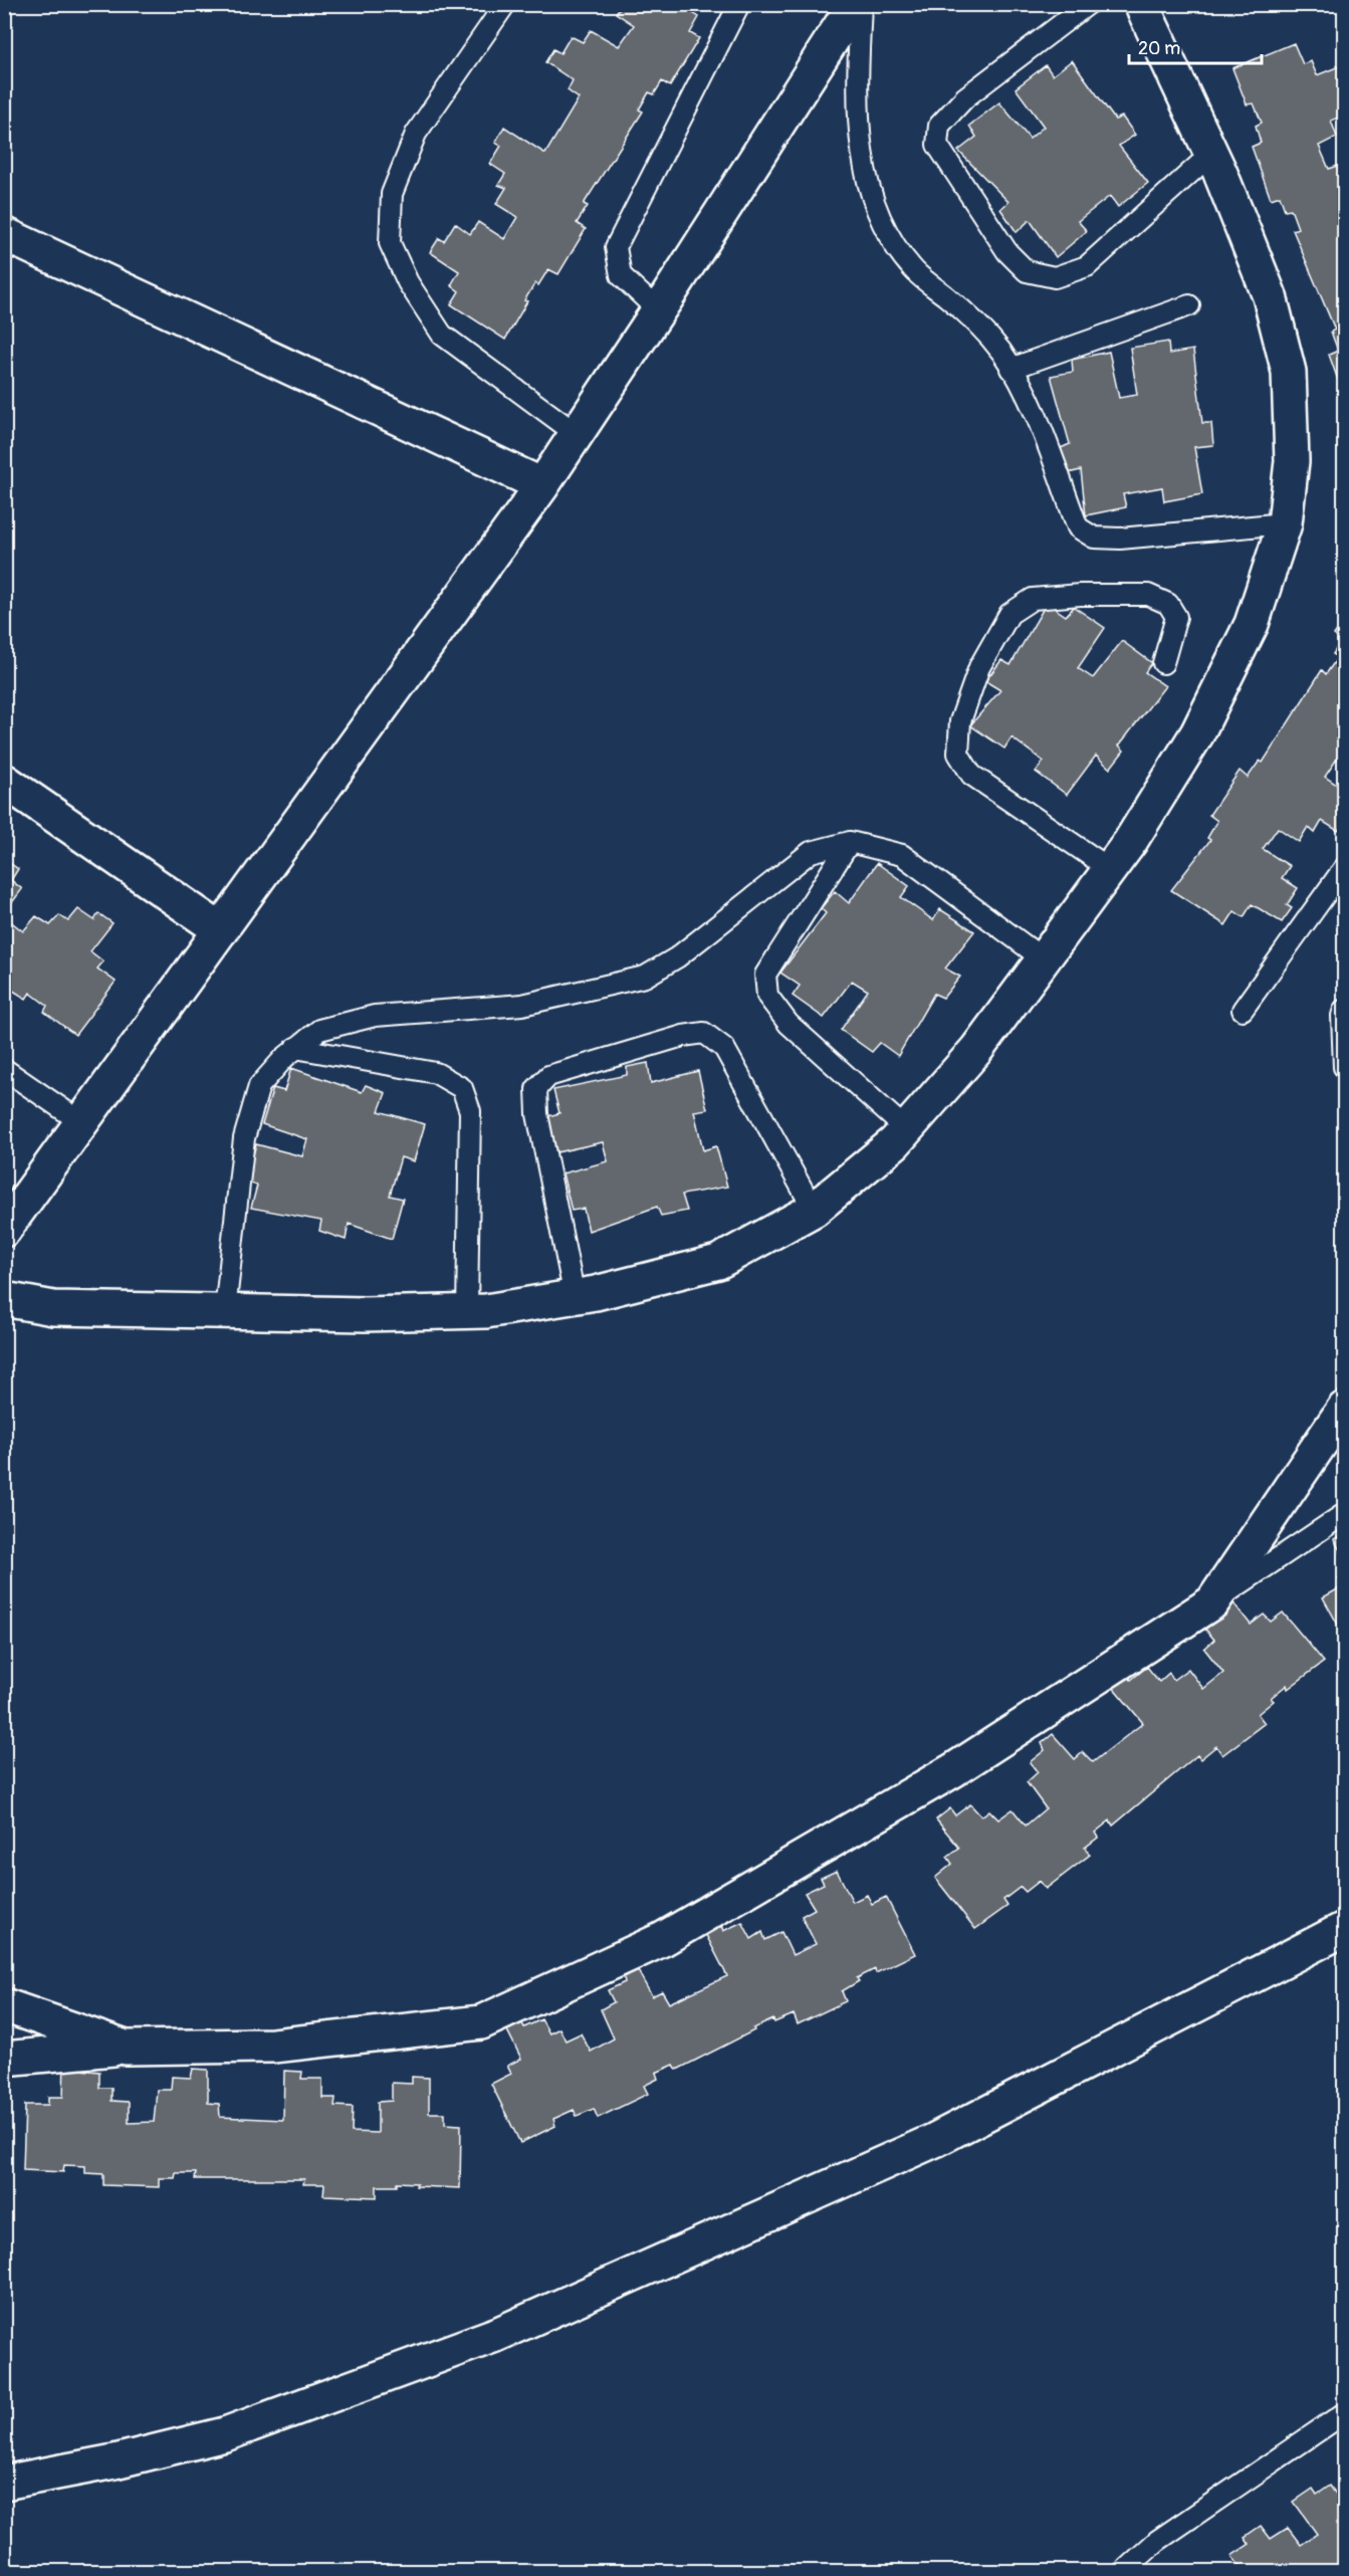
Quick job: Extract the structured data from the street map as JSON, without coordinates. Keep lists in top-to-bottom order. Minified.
{"scale_bar":"20 m"}
